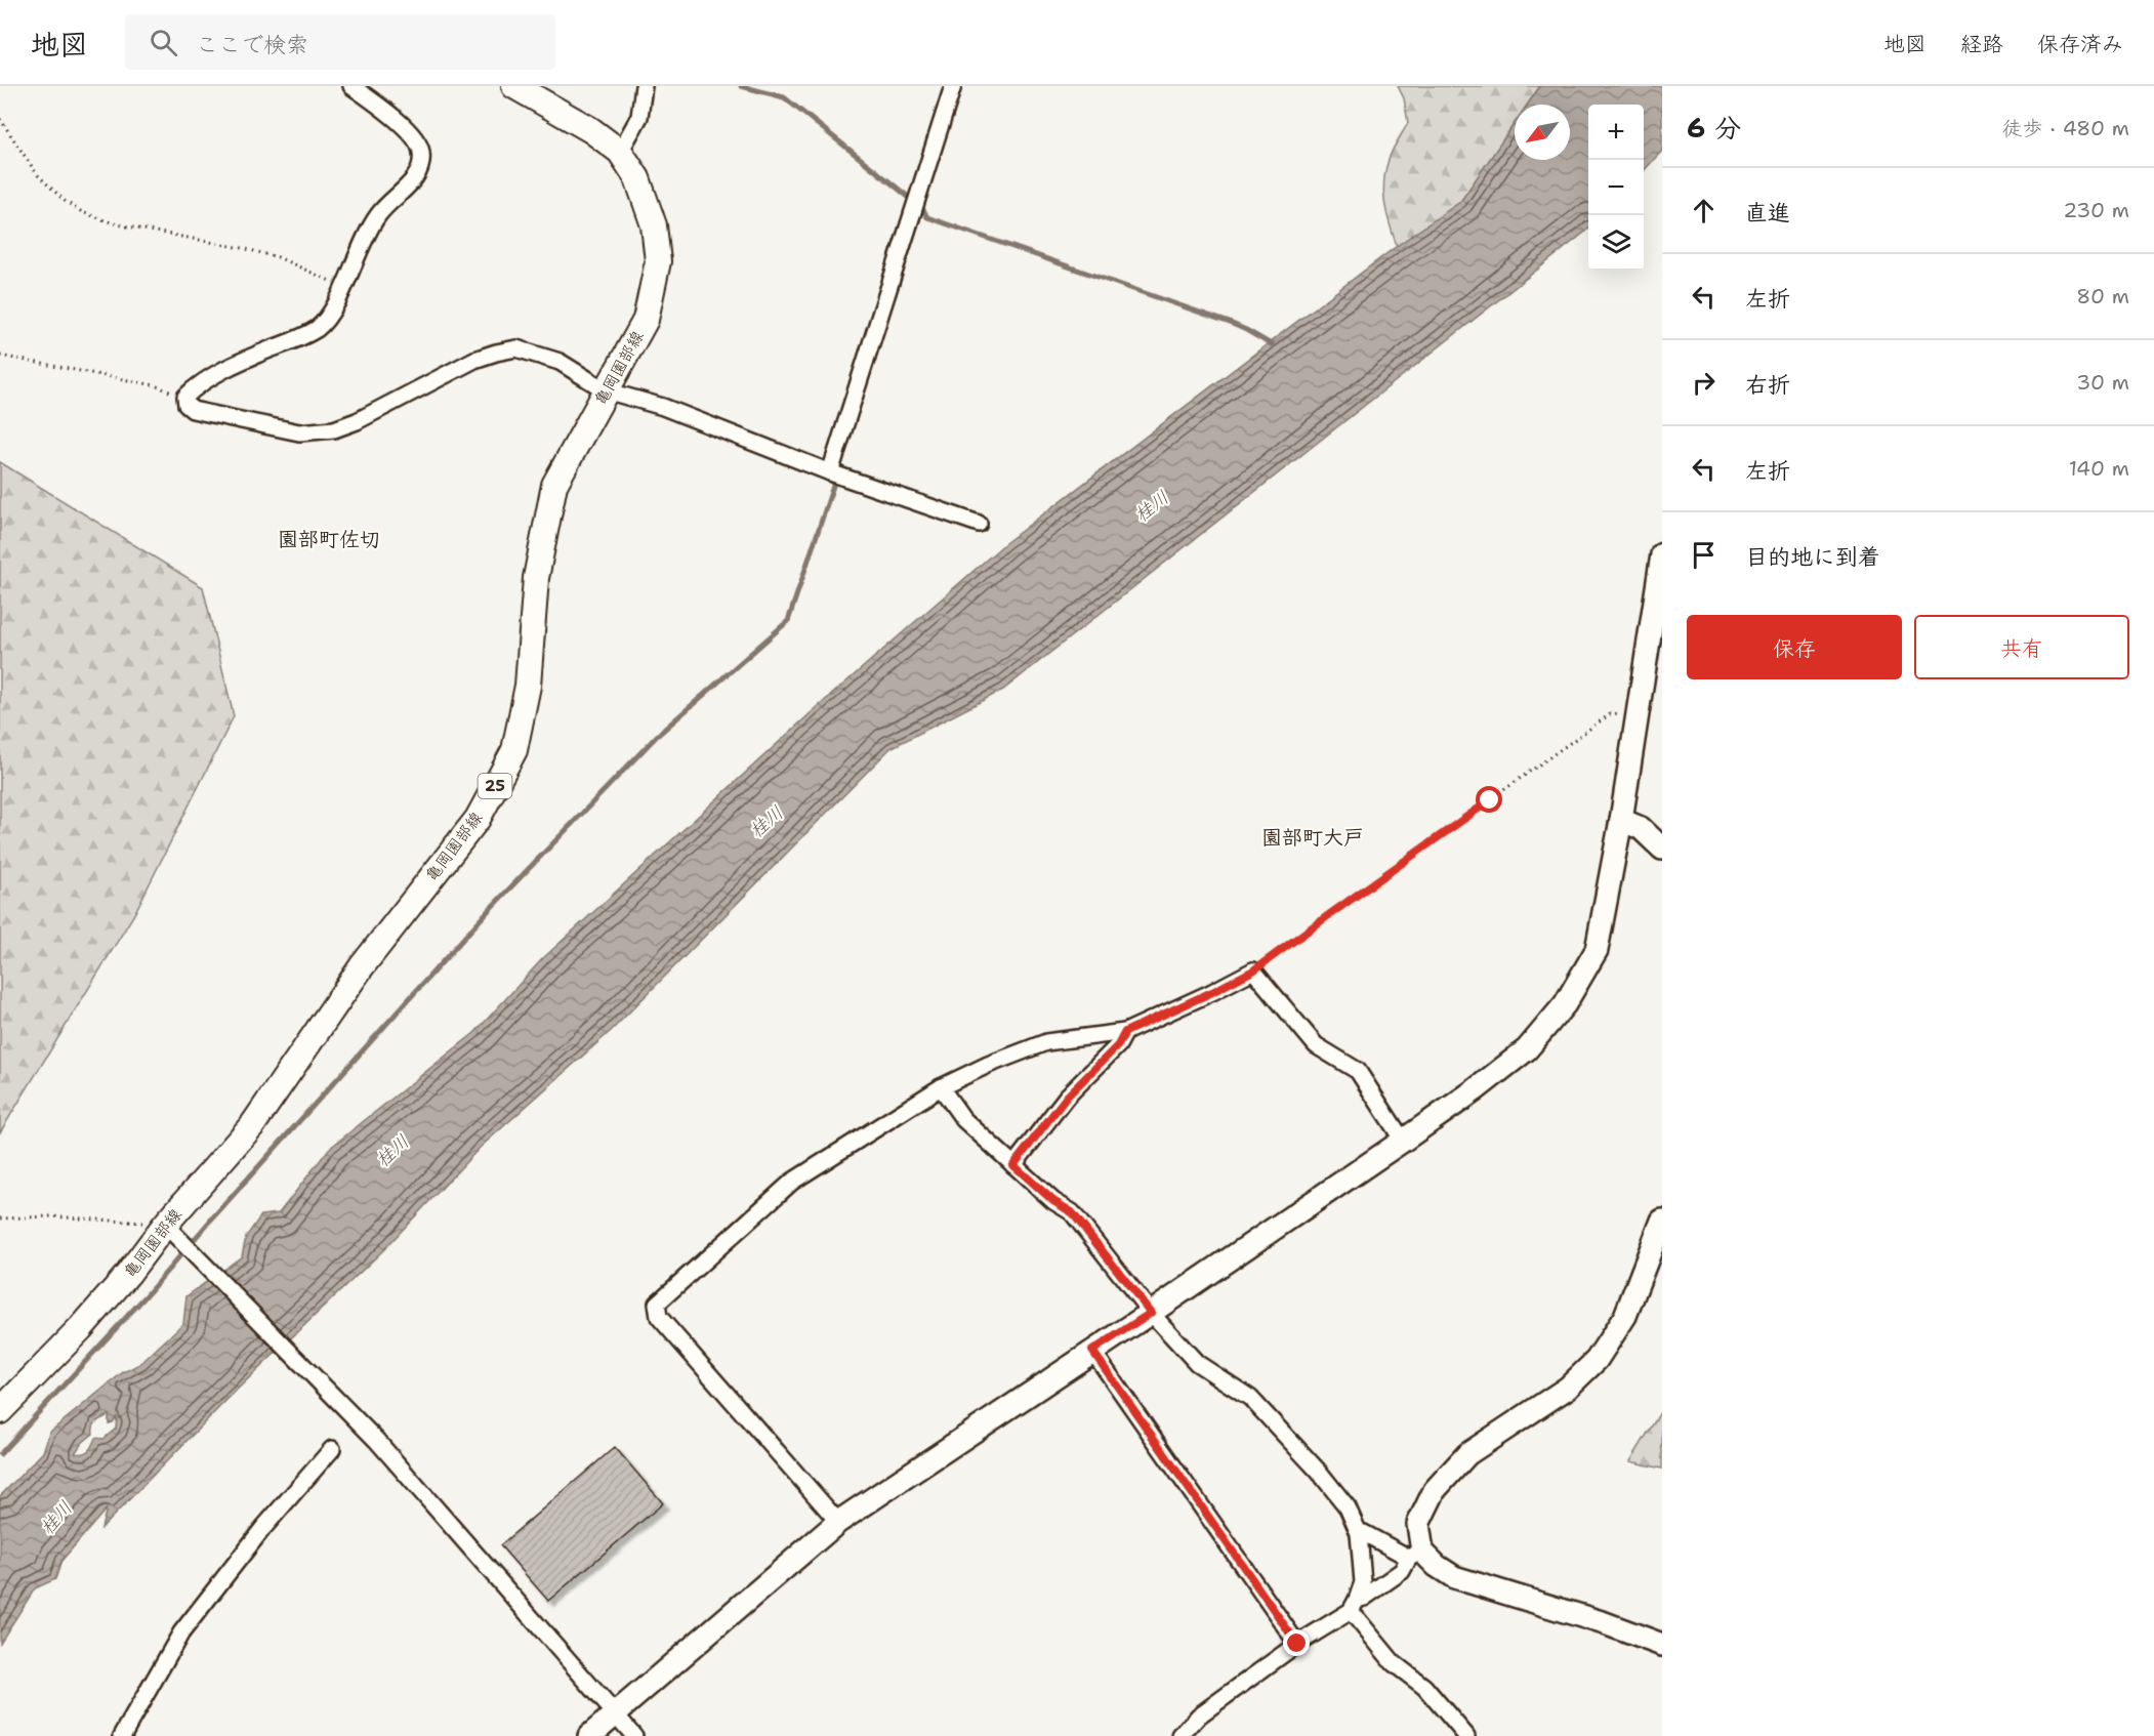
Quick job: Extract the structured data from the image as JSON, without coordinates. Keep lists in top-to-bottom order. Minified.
{"streets":{"main road":["亀岡園部線","25"]},"districts":["園部町佐切","園部町大戸"],"water":["桂川"],"north":"bottom left","page":{"header":"地図","search":"ここで検索","nav":["地図","経路","保存済み"],"heading":["6 分","徒歩 · 480 m"],"map_buttons":["+","−"],"list":[["直進","230 m"],["左折","80 m"],["右折","30 m"],["左折","140 m"],"目的地に到着"],"buttons":["保存","共有"]}}
